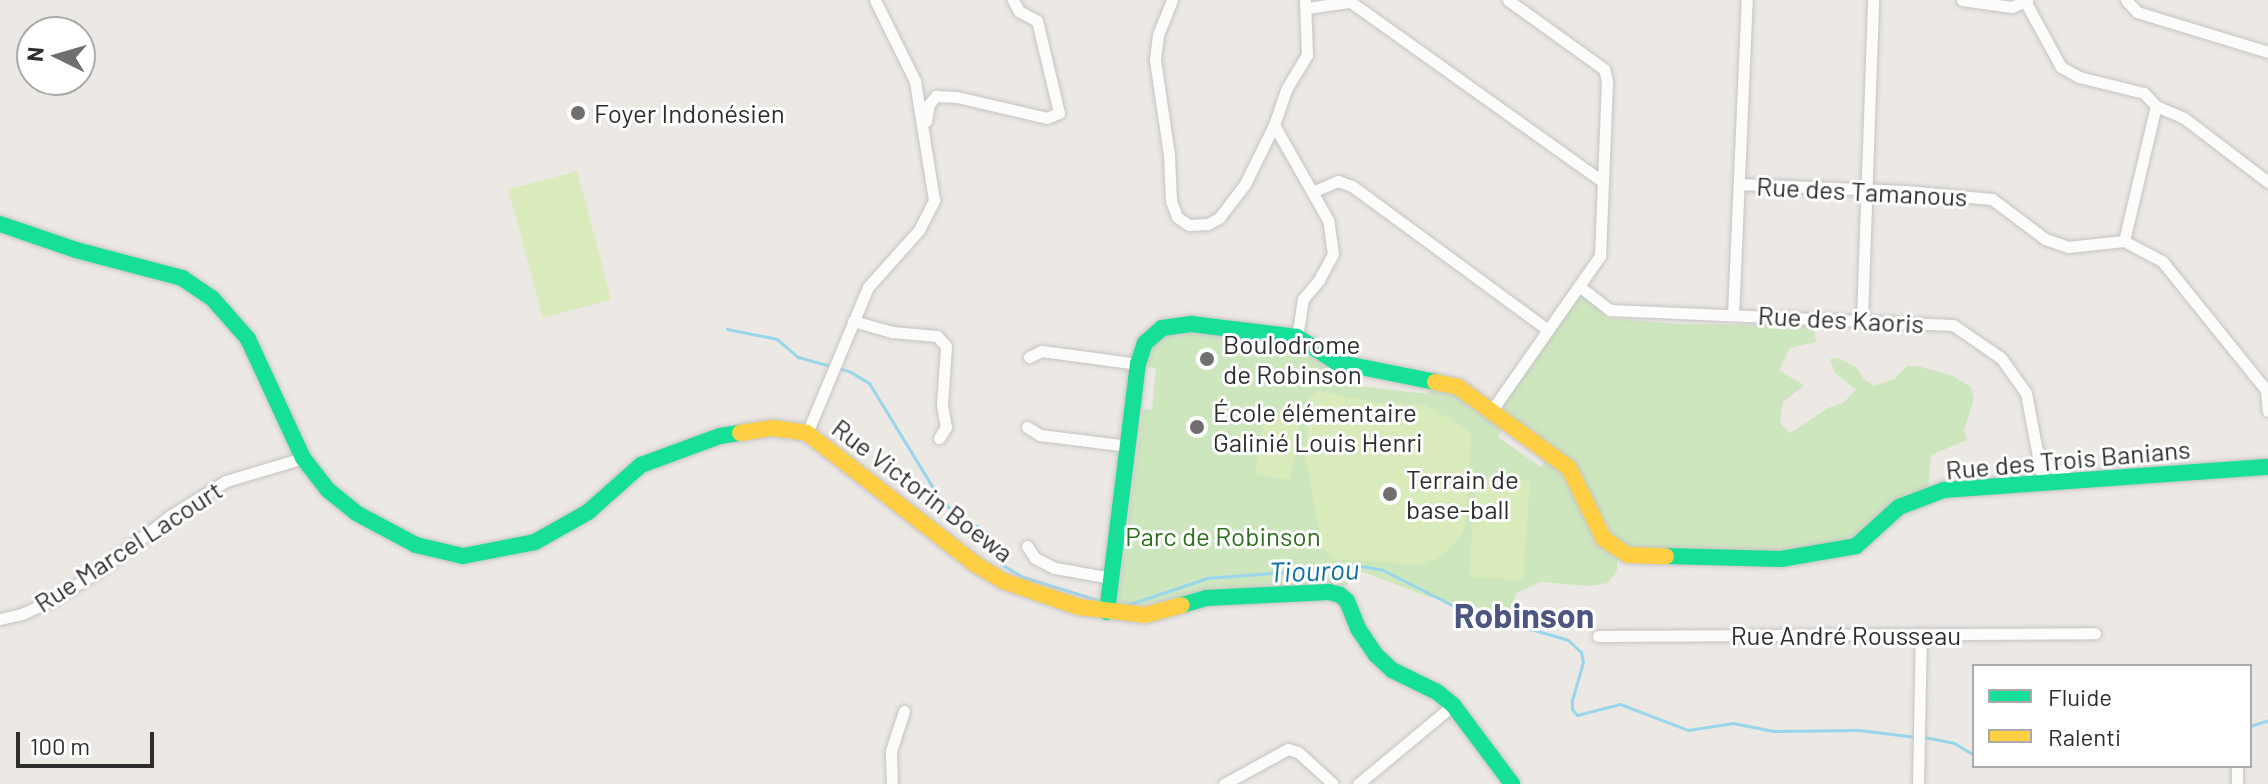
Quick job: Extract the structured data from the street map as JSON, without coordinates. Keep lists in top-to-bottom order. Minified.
{"streets":{"street":["Rue des Tamanous","Rue des Kaoris","Rue des Trois Banians","Rue Victorin Boewa","Rue Marcel Lacourt","Rue André Rousseau"]},"crossings":[["Rue des Kaoris","Rue des Trois Banians"],["Rue des Trois Banians","Rue Victorin Boewa"],["Rue Victorin Boewa","Rue Marcel Lacourt"]],"districts":["Robinson"],"water":["Tiourou"],"parks":["Parc de Robinson"],"places":["Foyer Indonésien","Boulodrome de Robinson","École élémentaire Galinié Louis Henri","Terrain de base-ball"],"legend":["Fluide","Ralenti"],"scale_bar":"100 m","north":"left"}
